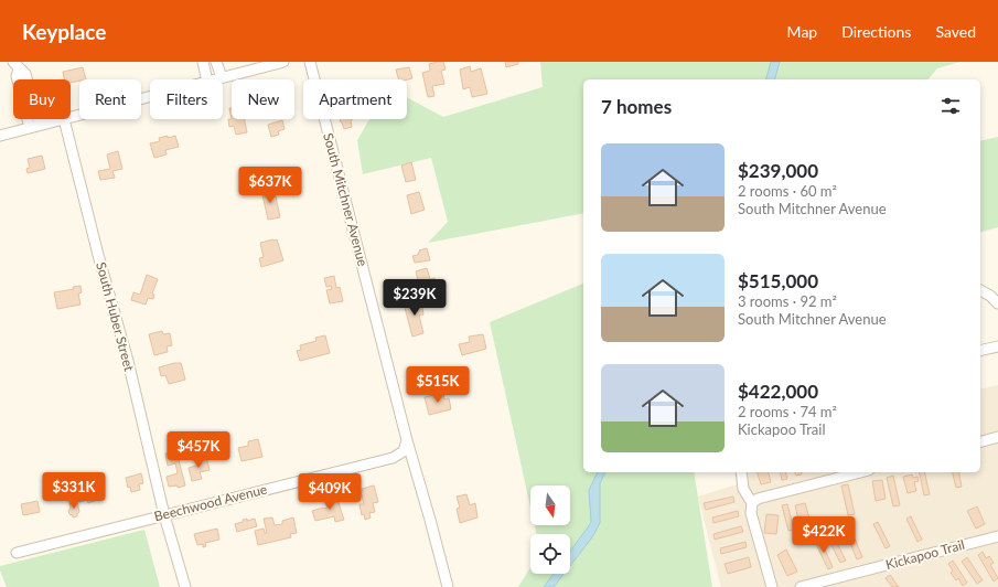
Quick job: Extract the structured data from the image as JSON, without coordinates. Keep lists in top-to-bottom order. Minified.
{"streets":{"street":["South Mitchner Avenue","South Huber Street","Beechwood Avenue","Kickapoo Trail"]},"crossings":[["South Mitchner Avenue","Beechwood Avenue"],["South Huber Street","Beechwood Avenue"]],"north":"bottom","page":{"header":"Keyplace","nav":["Map","Directions","Saved"],"chip":["Buy","Rent","Filters","New","Apartment"],"heading":"7 homes","list":[{"name":"$239,000","note":"2 rooms · 60 m² · South Mitchner Avenue"},{"name":"$515,000","note":"3 rooms · 92 m² · South Mitchner Avenue"},{"name":"$422,000","note":"2 rooms · 74 m² · Kickapoo Trail"}],"price":["$637K","$239K","$515K","$457K","$331K","$409K","$422K"]}}
